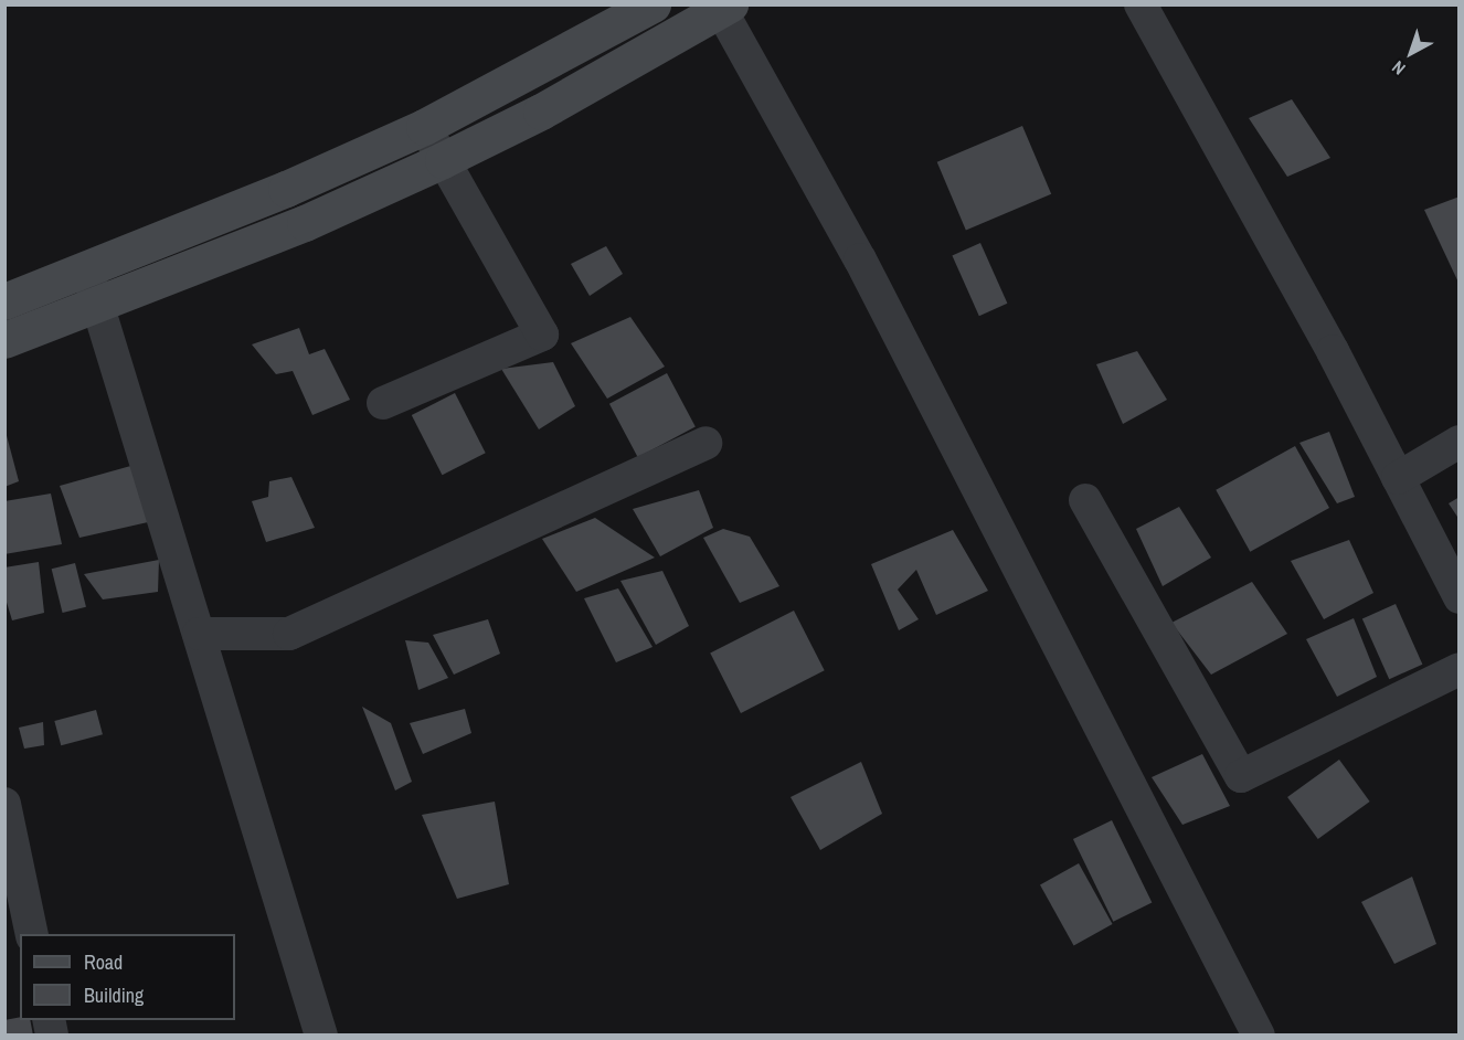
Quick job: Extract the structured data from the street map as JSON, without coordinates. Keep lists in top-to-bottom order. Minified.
{"legend":["Road","Building"],"north":"bottom left"}
